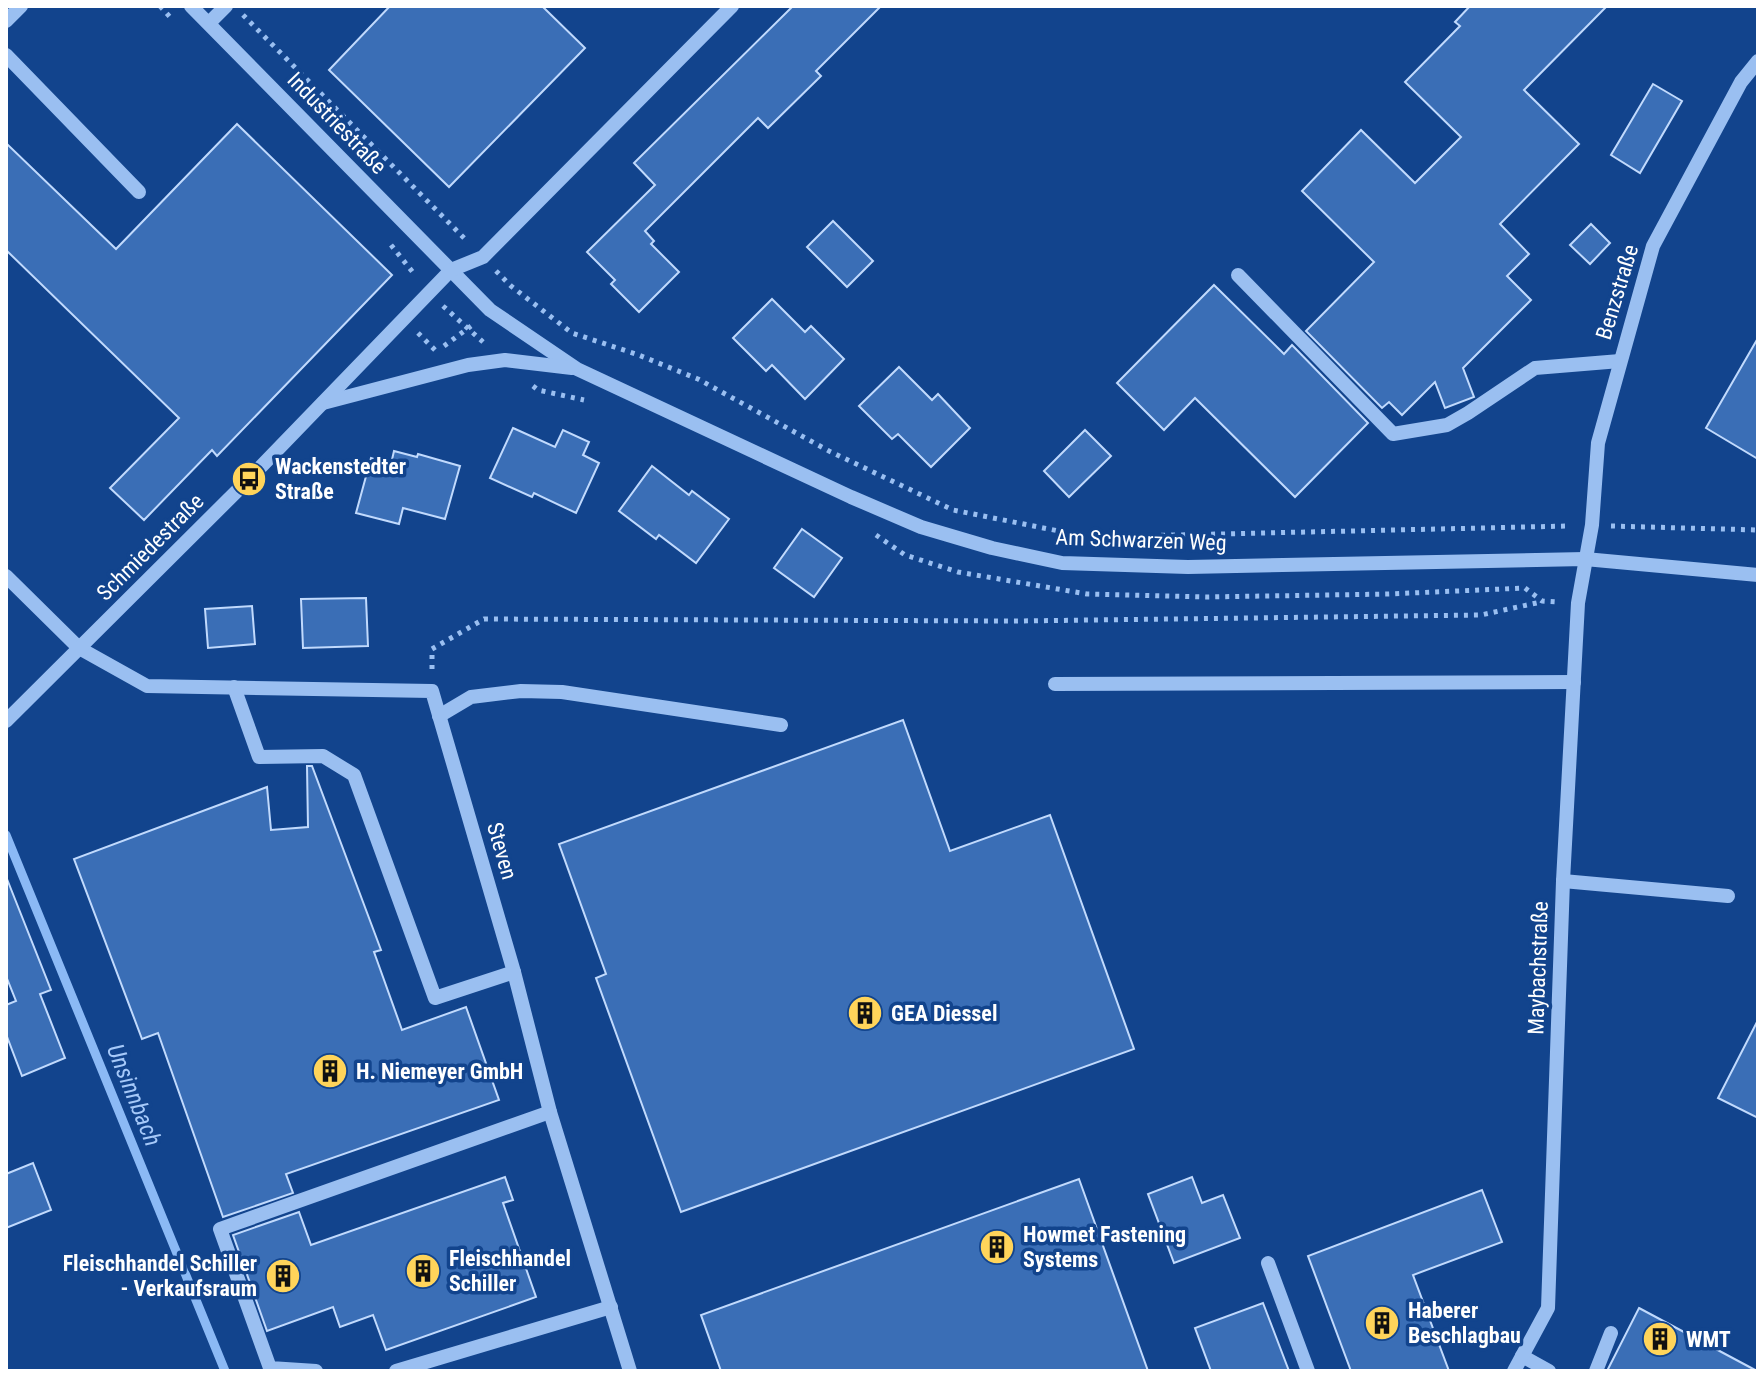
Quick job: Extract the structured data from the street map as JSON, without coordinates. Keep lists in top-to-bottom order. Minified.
{"streets":{"street":["Industriestraße","Benzstraße","Am Schwarzen Weg","Schmiedestraße","Steven","Maybachstraße"]},"crossings":[["Industriestraße","Am Schwarzen Weg"],["Industriestraße","Schmiedestraße"],["Benzstraße","Am Schwarzen Weg"],["Benzstraße","Maybachstraße"],["Am Schwarzen Weg","Schmiedestraße"],["Am Schwarzen Weg","Maybachstraße"],["Schmiedestraße","Steven"]],"water":["Unsinnbach"],"places":{"bus stop":["Wackenstedter Straße"],"building":["GEA Diessel","H. Niemeyer GmbH","Howmet Fastening Systems","Fleischhandel Schiller","Fleischhandel Schiller - Verkaufsraum","Haberer Beschlagbau","WMT"]}}
